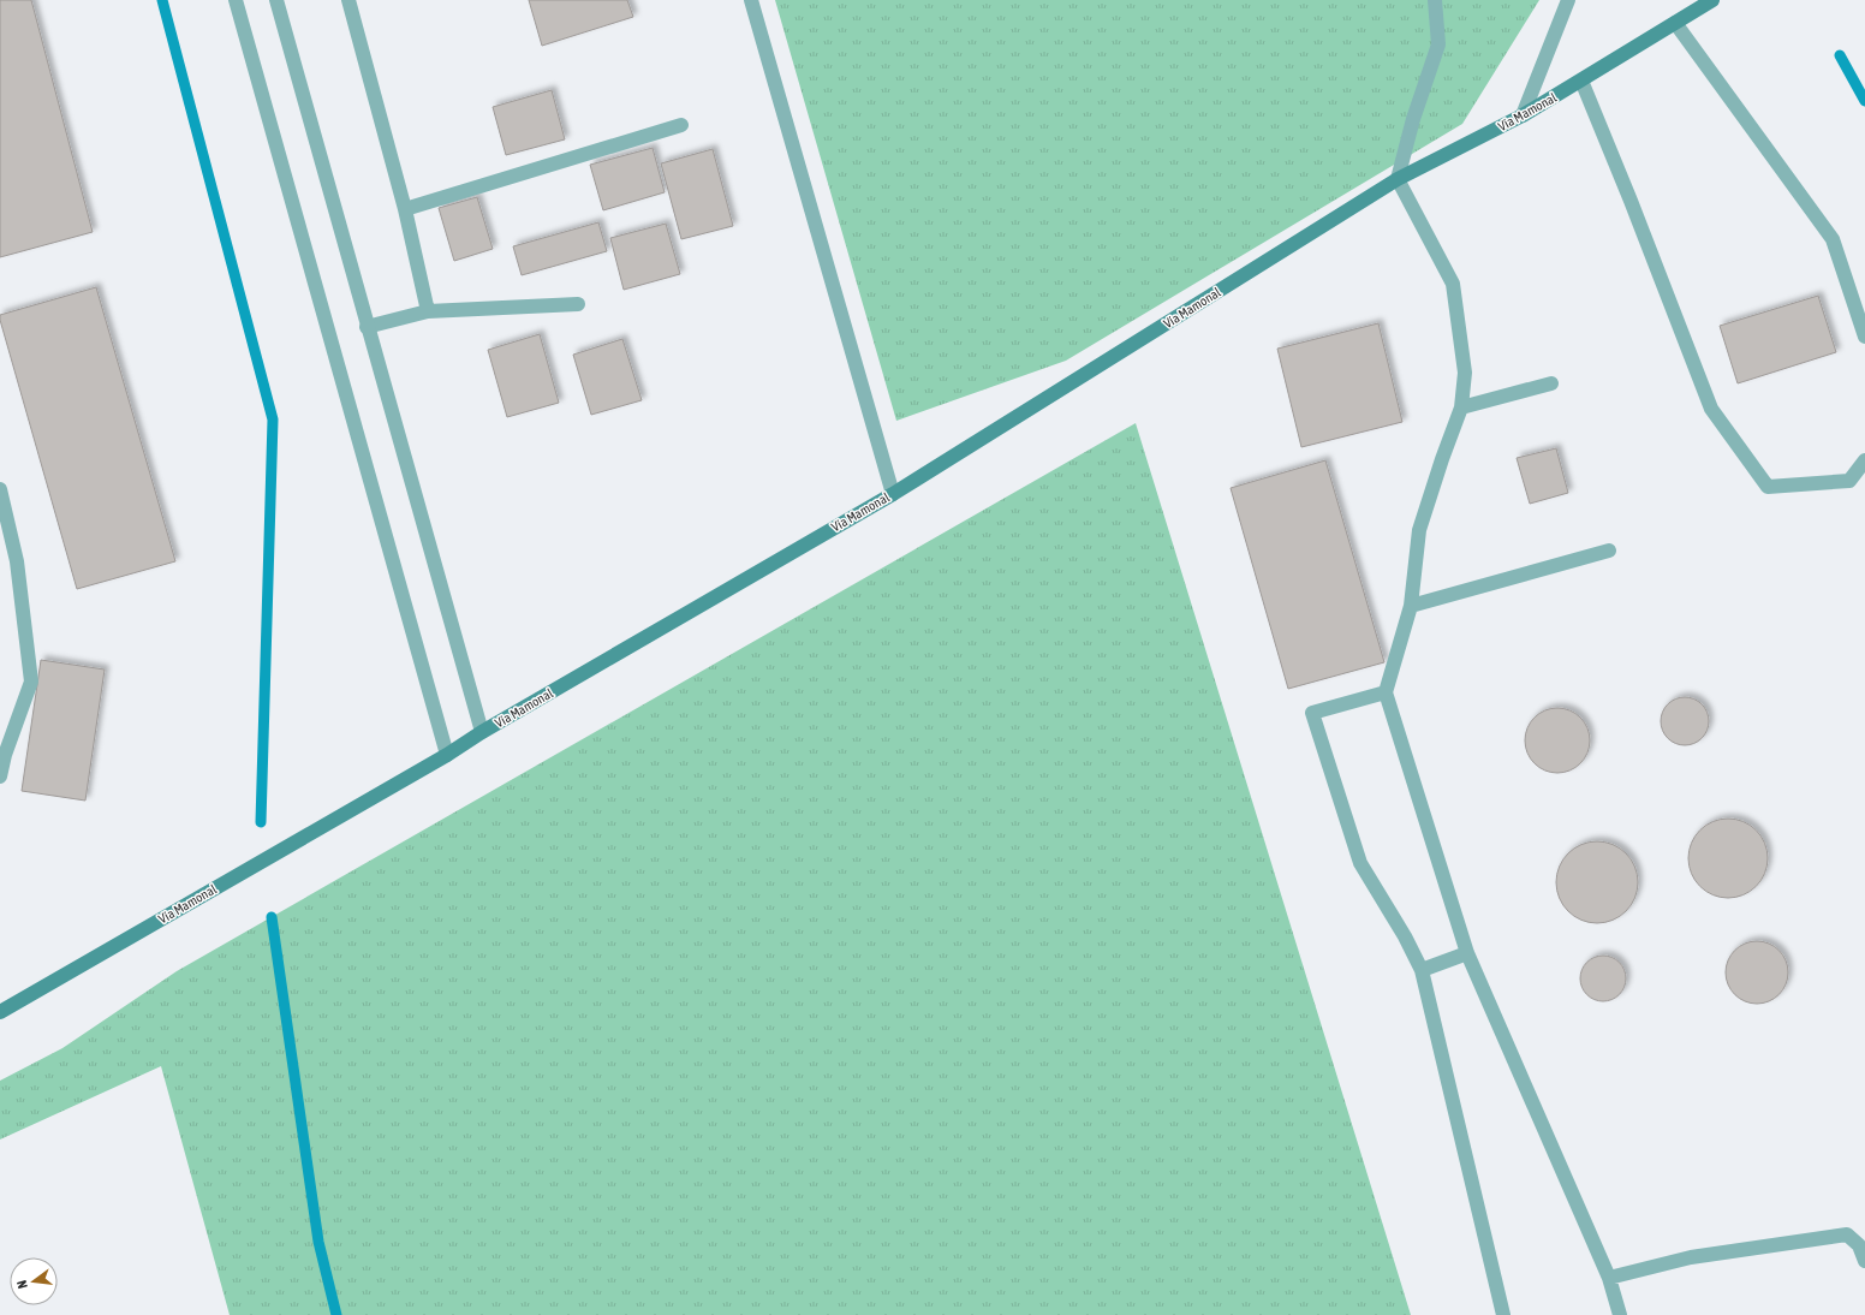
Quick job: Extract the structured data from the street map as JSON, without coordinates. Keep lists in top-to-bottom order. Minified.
{"streets":{"street":["Vía Mamonal"]},"north":"left"}
